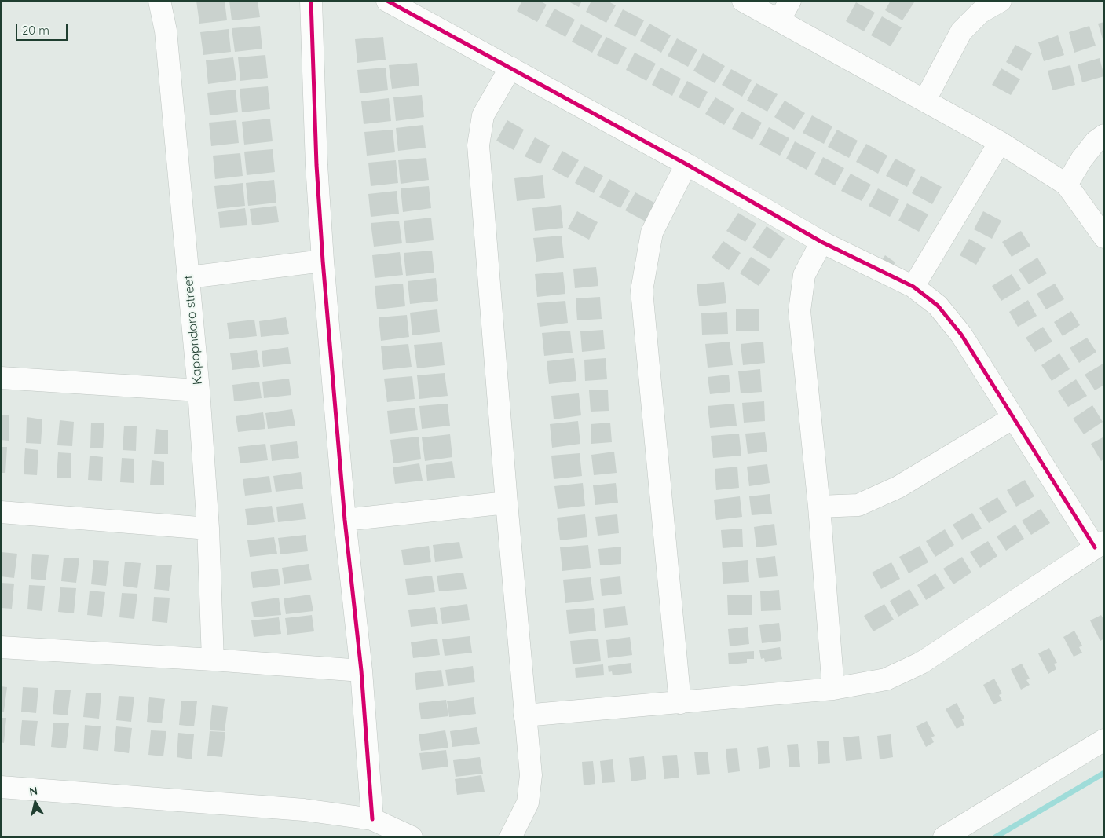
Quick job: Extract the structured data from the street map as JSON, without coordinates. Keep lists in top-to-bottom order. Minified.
{"streets":{"street":["Kapopndoro street"]},"scale_bar":"20 m","north":"top"}
